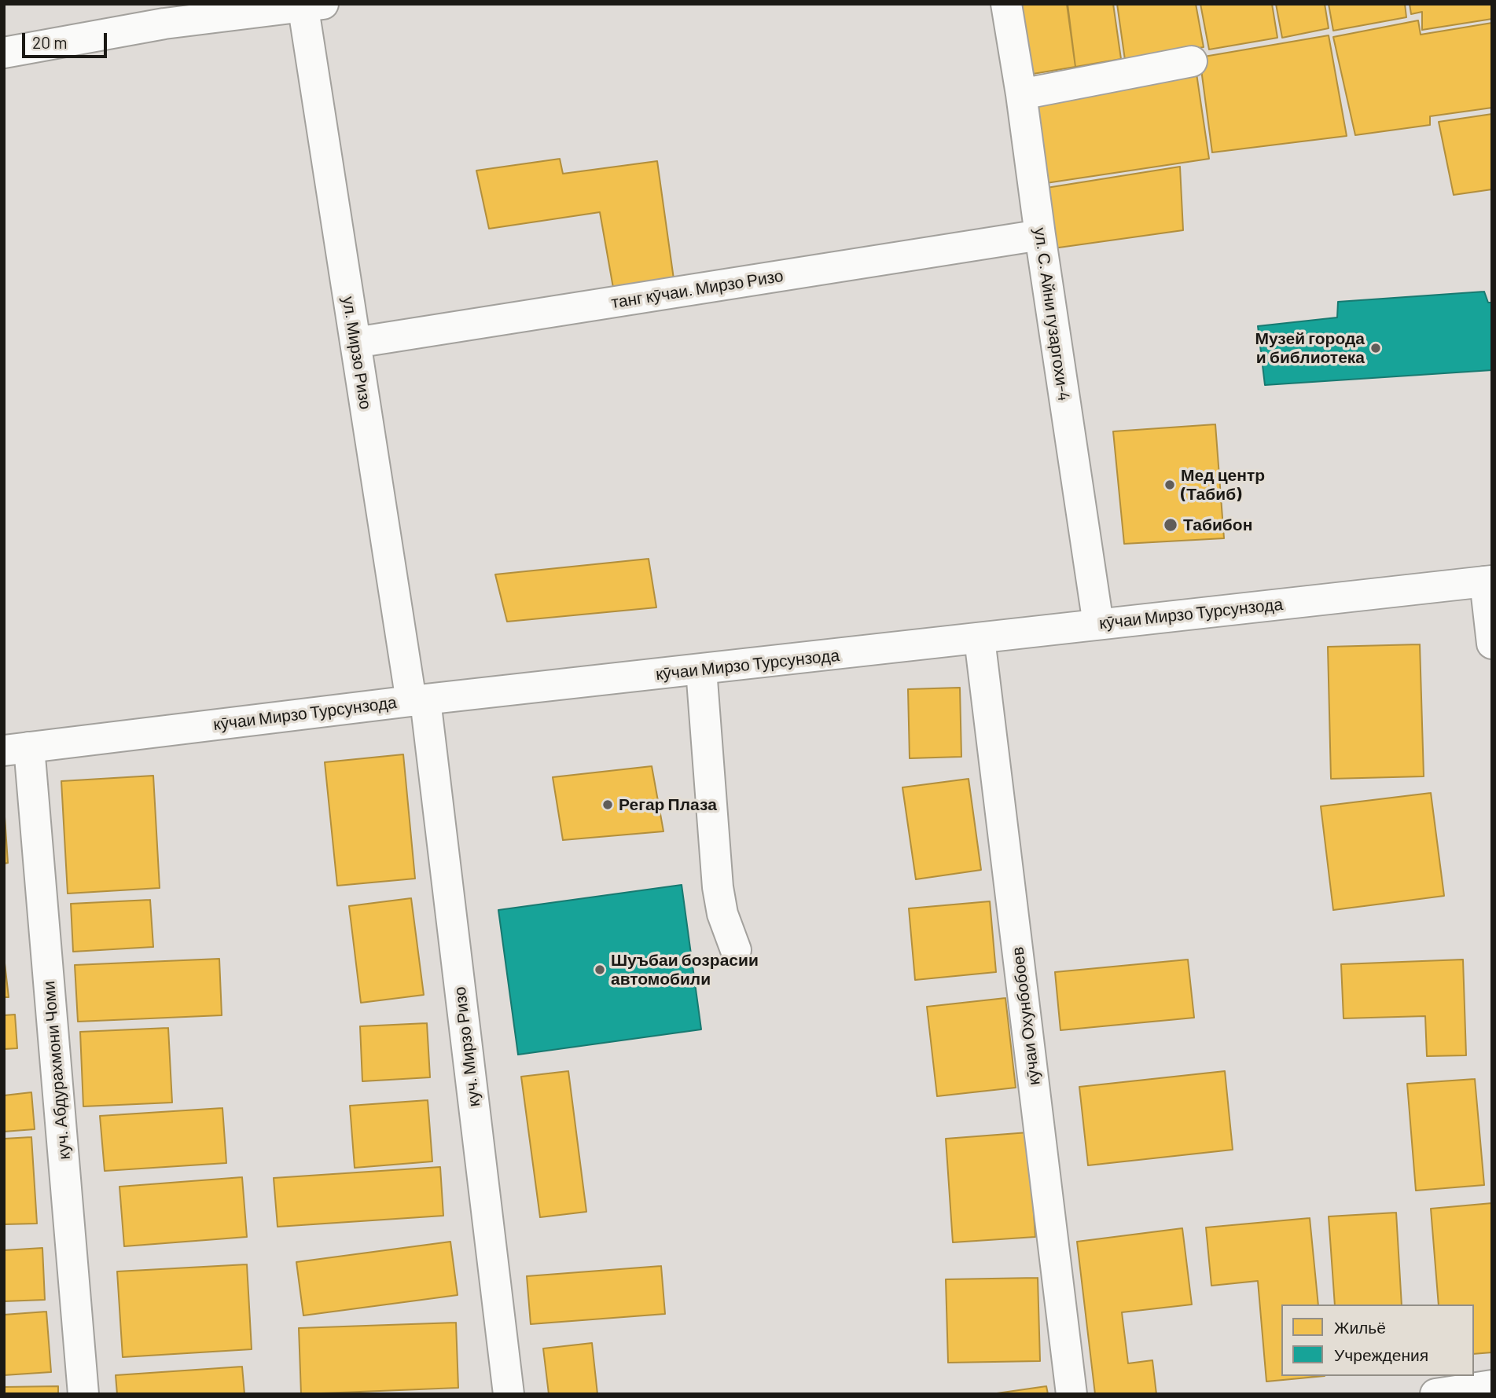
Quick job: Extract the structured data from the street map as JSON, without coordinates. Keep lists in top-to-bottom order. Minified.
{"streets":{"street":["танг кӯчаи. Мирзо Ризо","ул. С. Айни гузаргохи-4","ул. Мирзо Ризо","кӯчаи Мирзо Турсунзода","кӯчаи Охунбобоев","куч. Мирзо Ризо","куч. Абдурахмони Чоми"]},"crossings":[["танг кӯчаи. Мирзо Ризо","ул. С. Айни гузаргохи-4"],["танг кӯчаи. Мирзо Ризо","ул. Мирзо Ризо"],["ул. С. Айни гузаргохи-4","кӯчаи Мирзо Турсунзода"],["ул. Мирзо Ризо","кӯчаи Мирзо Турсунзода"],["ул. Мирзо Ризо","куч. Мирзо Ризо"],["кӯчаи Мирзо Турсунзода","кӯчаи Охунбобоев"],["кӯчаи Мирзо Турсунзода","куч. Мирзо Ризо"],["кӯчаи Мирзо Турсунзода","куч. Абдурахмони Чоми"]],"places":["Музей города и библиотека","Мед центр (Табиб)","Табибон","Регар Плаза","Шуъбаи бозрасии автомобили"],"legend":["Жильё","Учреждения"],"scale_bar":"20 m"}
